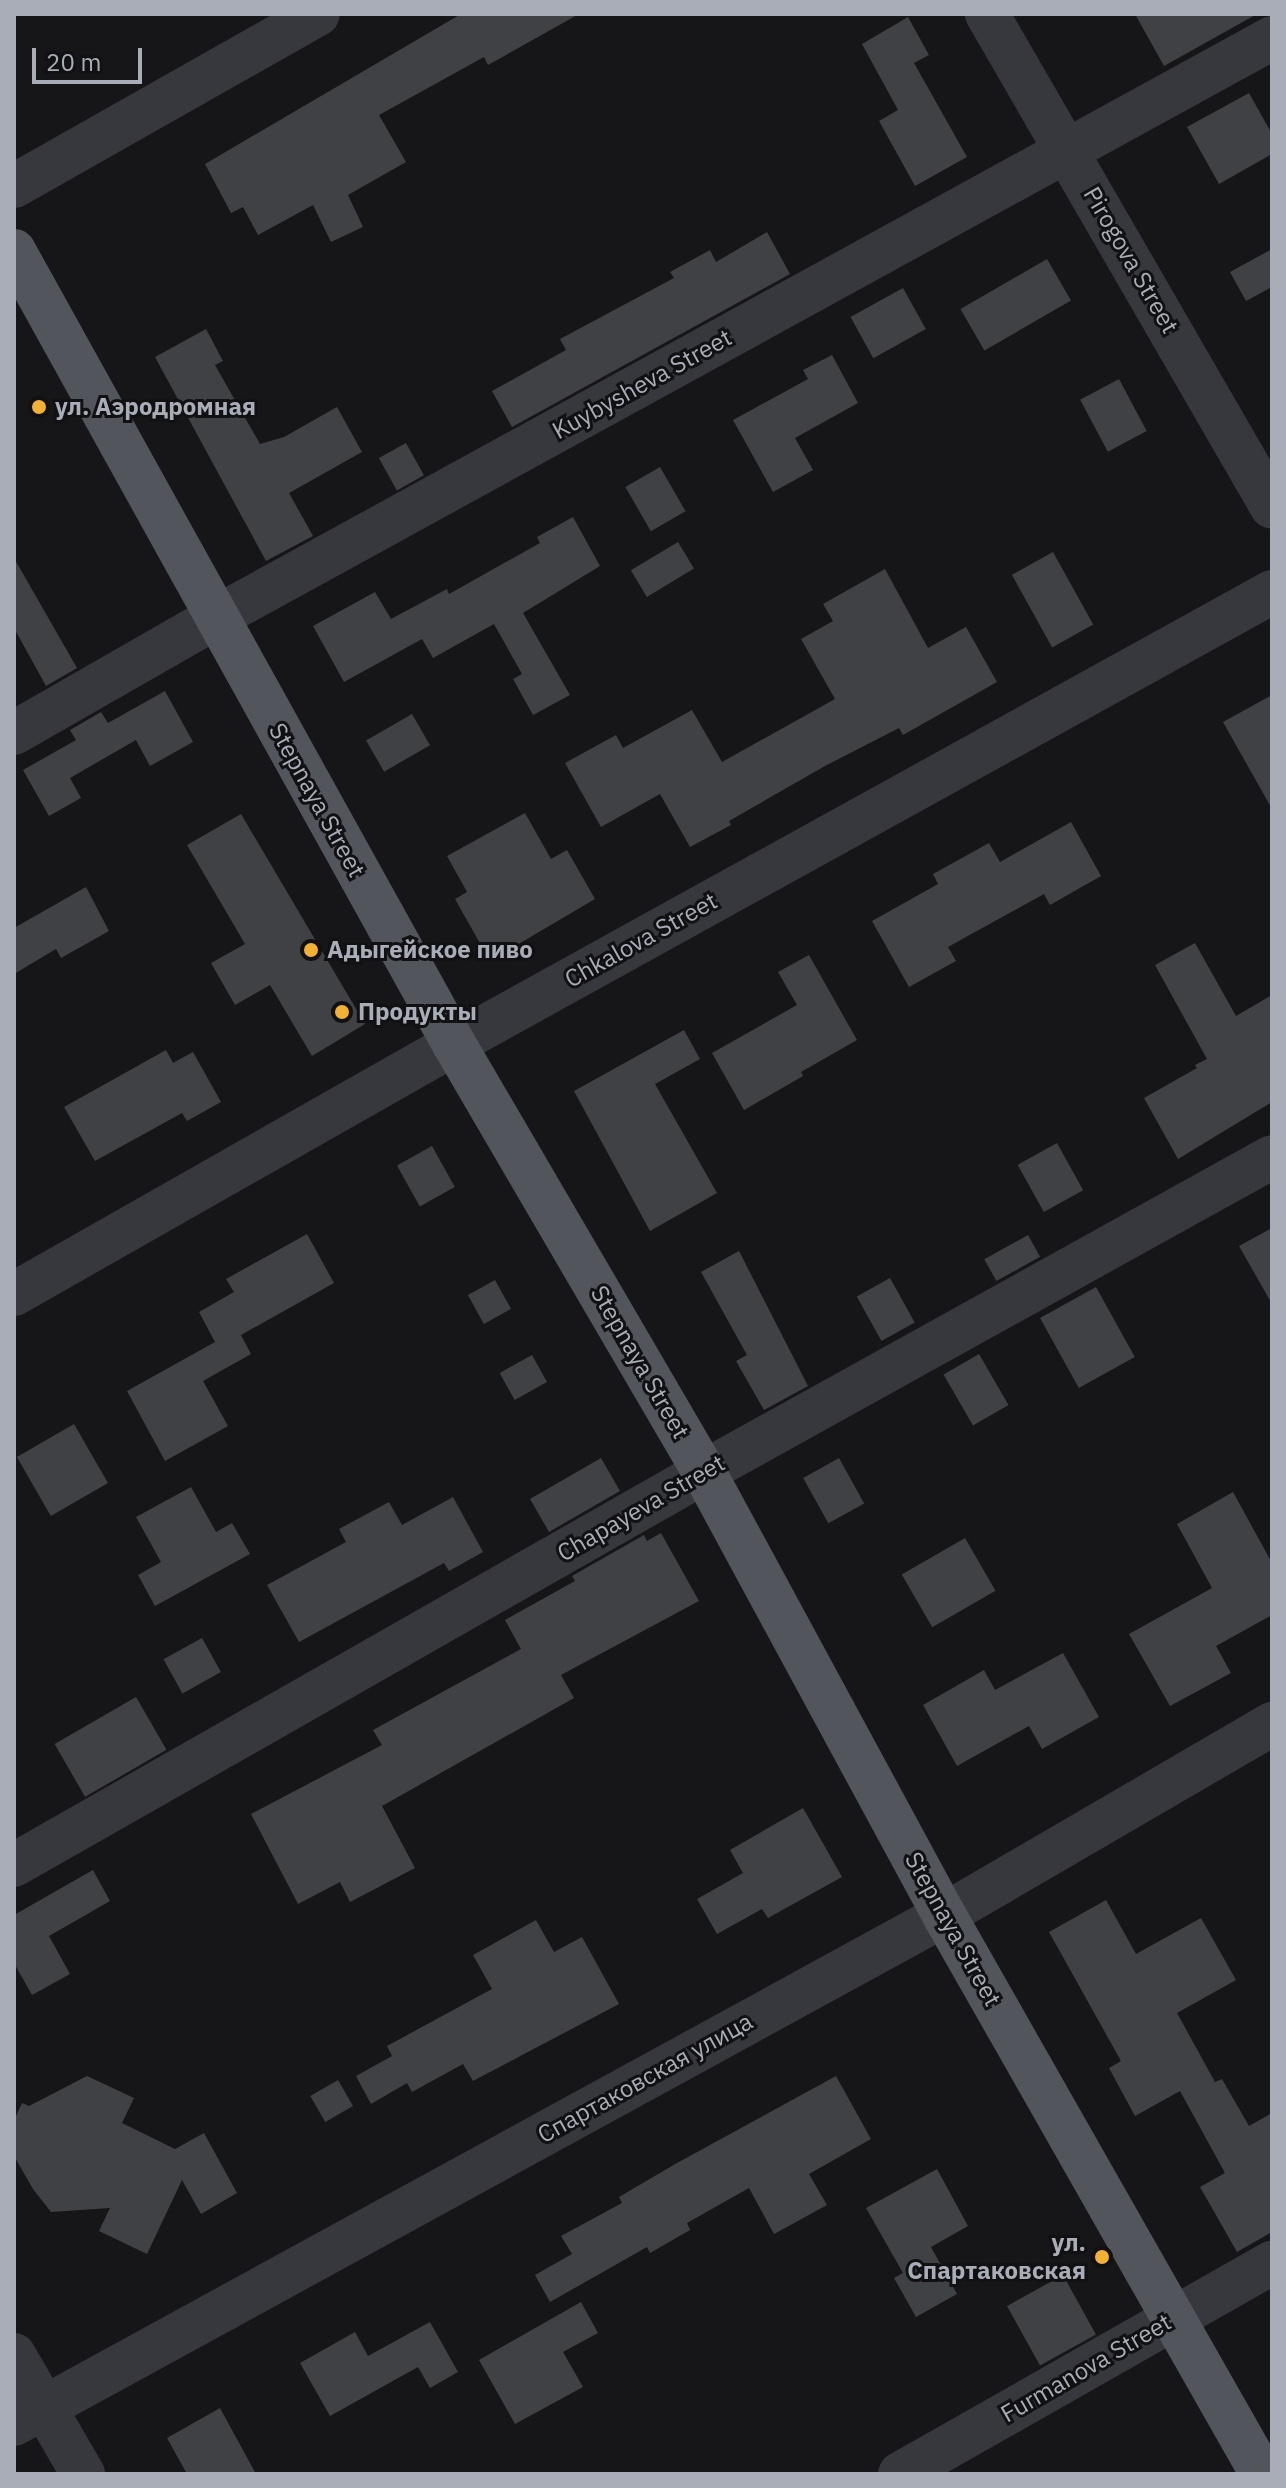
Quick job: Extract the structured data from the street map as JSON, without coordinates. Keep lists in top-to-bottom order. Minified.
{"streets":{"main road":["Stepnaya Street"],"street":["Pirogova Street","Kuybysheva Street","Chkalova Street","Chapayeva Street","Спартаковская улица","Furmanova Street"]},"crossings":[["Pirogova Street","Kuybysheva Street"],["Kuybysheva Street","Stepnaya Street"],["Stepnaya Street","Chkalova Street"],["Stepnaya Street","Chapayeva Street"],["Stepnaya Street","Спартаковская улица"],["Stepnaya Street","Furmanova Street"]],"places":["ул. Аэродромная","Адыгейское пиво","Продукты","ул. Спартаковская"],"scale_bar":"20 m"}
